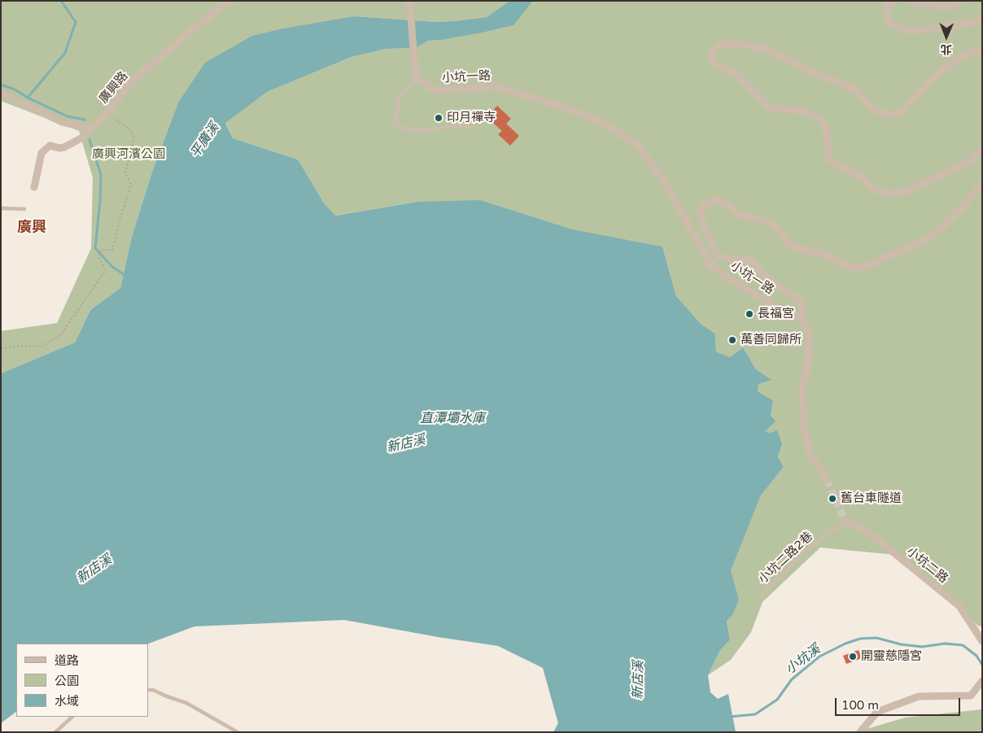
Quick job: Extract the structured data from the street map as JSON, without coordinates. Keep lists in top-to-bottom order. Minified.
{"streets":{"street":["小坑一路","廣興路","小坑二路"],"lane":["小坑二路2巷"]},"crossings":[["小坑二路2巷","小坑二路"]],"districts":["廣興"],"water":["平廣溪","直潭壩水庫","新店溪","小坑溪"],"parks":["廣興河濱公園"],"places":["印月禪寺","長福宮","萬善同歸所","舊台車隧道","開靈慈隱宮"],"legend":["道路","公園","水域"],"scale_bar":"100 m","north":"bottom"}
